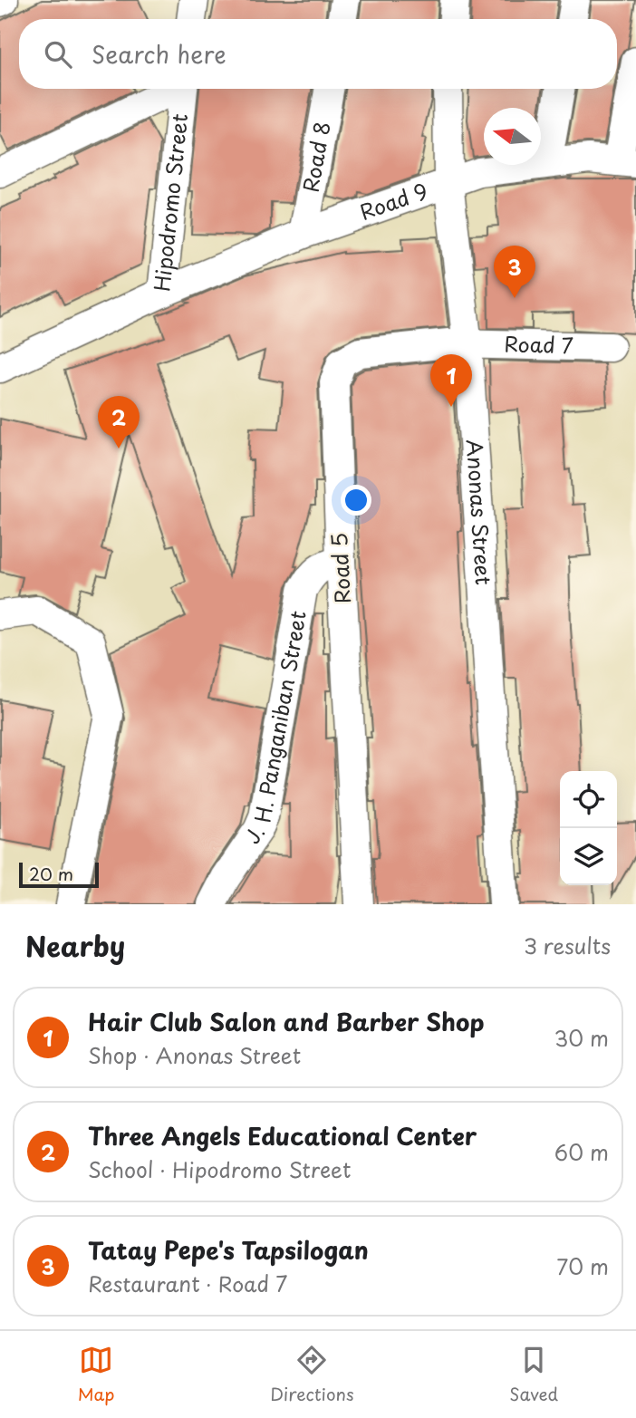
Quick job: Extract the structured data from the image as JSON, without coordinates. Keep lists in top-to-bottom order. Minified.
{"streets":{"street":["Road 8","Hipodromo Street","Road 9","Road 7","Anonas Street","Road 5","J. H. Panganiban Street"]},"crossings":[["Road 8","Road 9"],["Hipodromo Street","Road 9"],["Road 9","Anonas Street"],["Road 7","Anonas Street"],["Road 7","Road 5"],["Anonas Street","Road 5"],["Road 5","J. H. Panganiban Street"]],"scale_bar":"20 m","north":"left","page":{"search":"Search here","pins":["3","1","2"],"scale":"20 m","heading":["Nearby","3 results"],"list":[{"mark":"1","name":"Hair Club Salon and Barber Shop","note":"Shop · Anonas Street","value":"30 m"},{"mark":"2","name":"Three Angels Educational Center","note":"School · Hipodromo Street","value":"60 m"},{"mark":"3","name":"Tatay Pepe's Tapsilogan","note":"Restaurant · Road 7","value":"70 m"}],"nav":["Map","Directions","Saved"]}}
